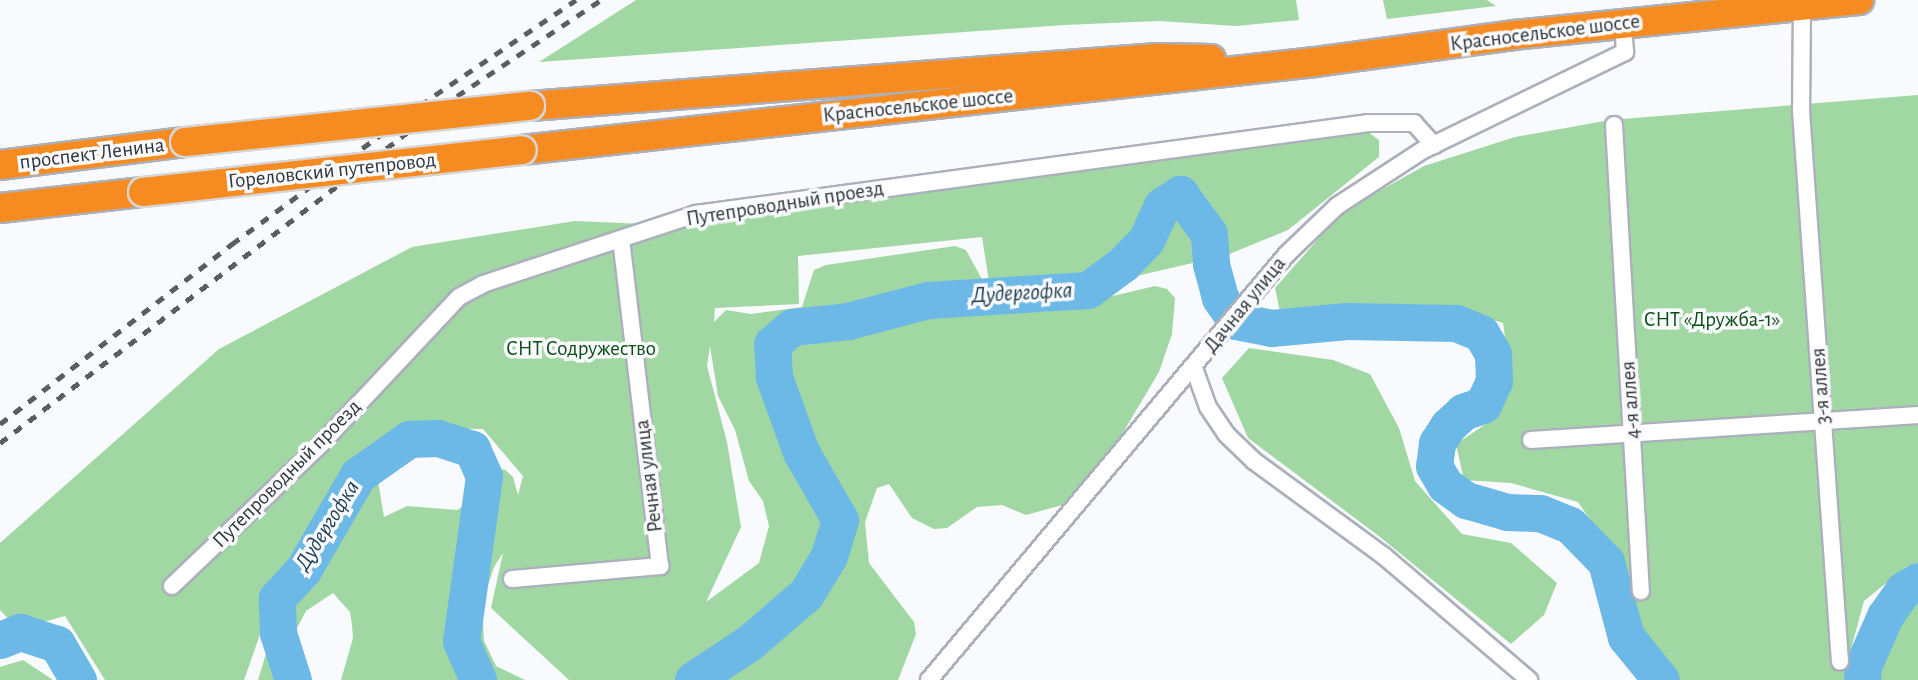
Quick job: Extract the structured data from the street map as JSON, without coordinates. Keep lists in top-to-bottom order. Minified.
{"streets":{"highway":["Красносельское шоссе","проспект Ленина","Гореловский путепровод"],"street":["Путепроводный проезд","Дачная улица","3-я аллея","4-я аллея","Речная улица"]},"crossings":[["Красносельское шоссе","Гореловский путепровод"],["Красносельское шоссе","Дачная улица"],["Красносельское шоссе","3-я аллея"],["проспект Ленина","Гореловский путепровод"],["Путепроводный проезд","Дачная улица"],["Путепроводный проезд","Речная улица"]],"water":["Дудергофка"],"parks":["СНТ «Дружба-1»","СНТ Содружество"]}
